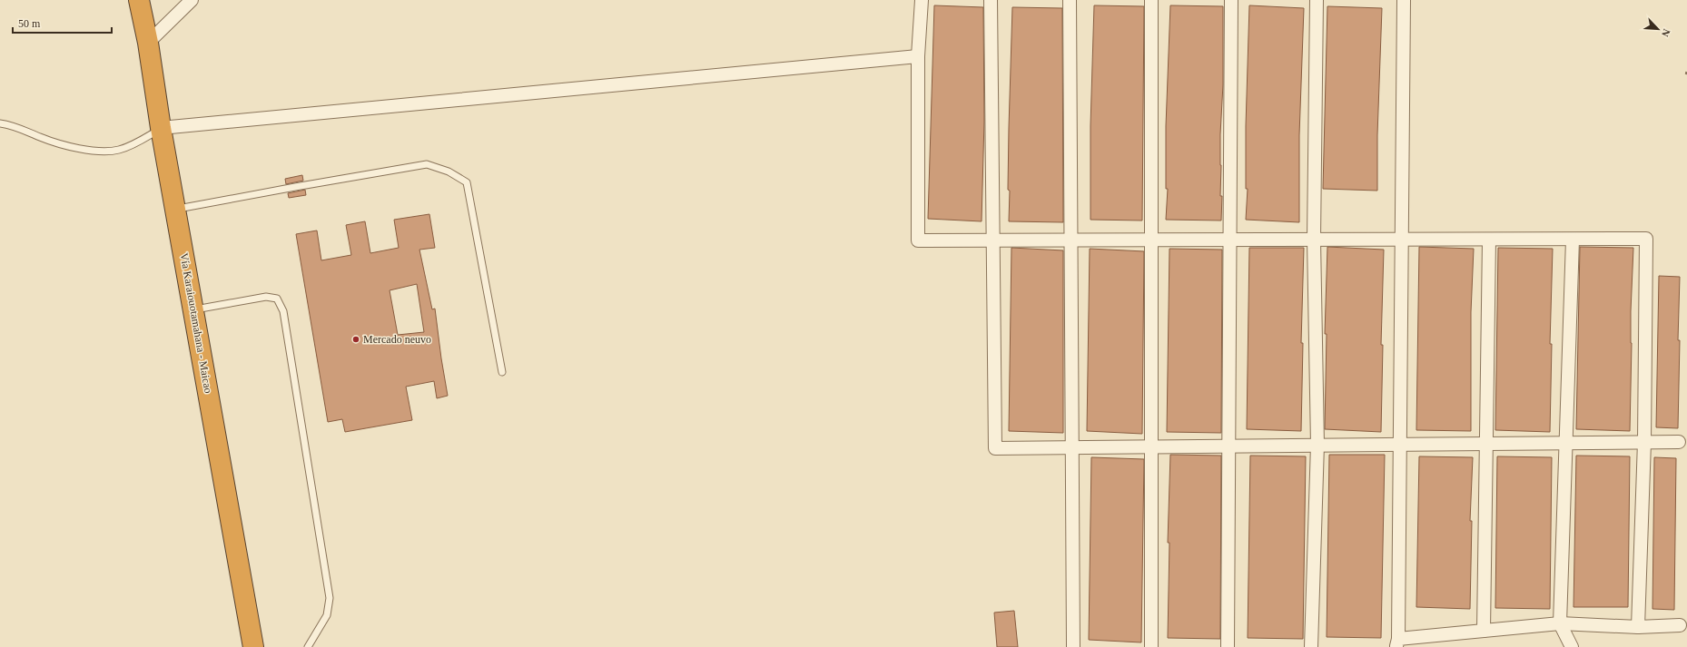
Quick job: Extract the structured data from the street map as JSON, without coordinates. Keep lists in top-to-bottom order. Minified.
{"streets":{"highway":["Vía Karaiouotamahana - Maicao"]},"places":["Mercado neuvo"],"scale_bar":"50 m","north":"bottom right"}
